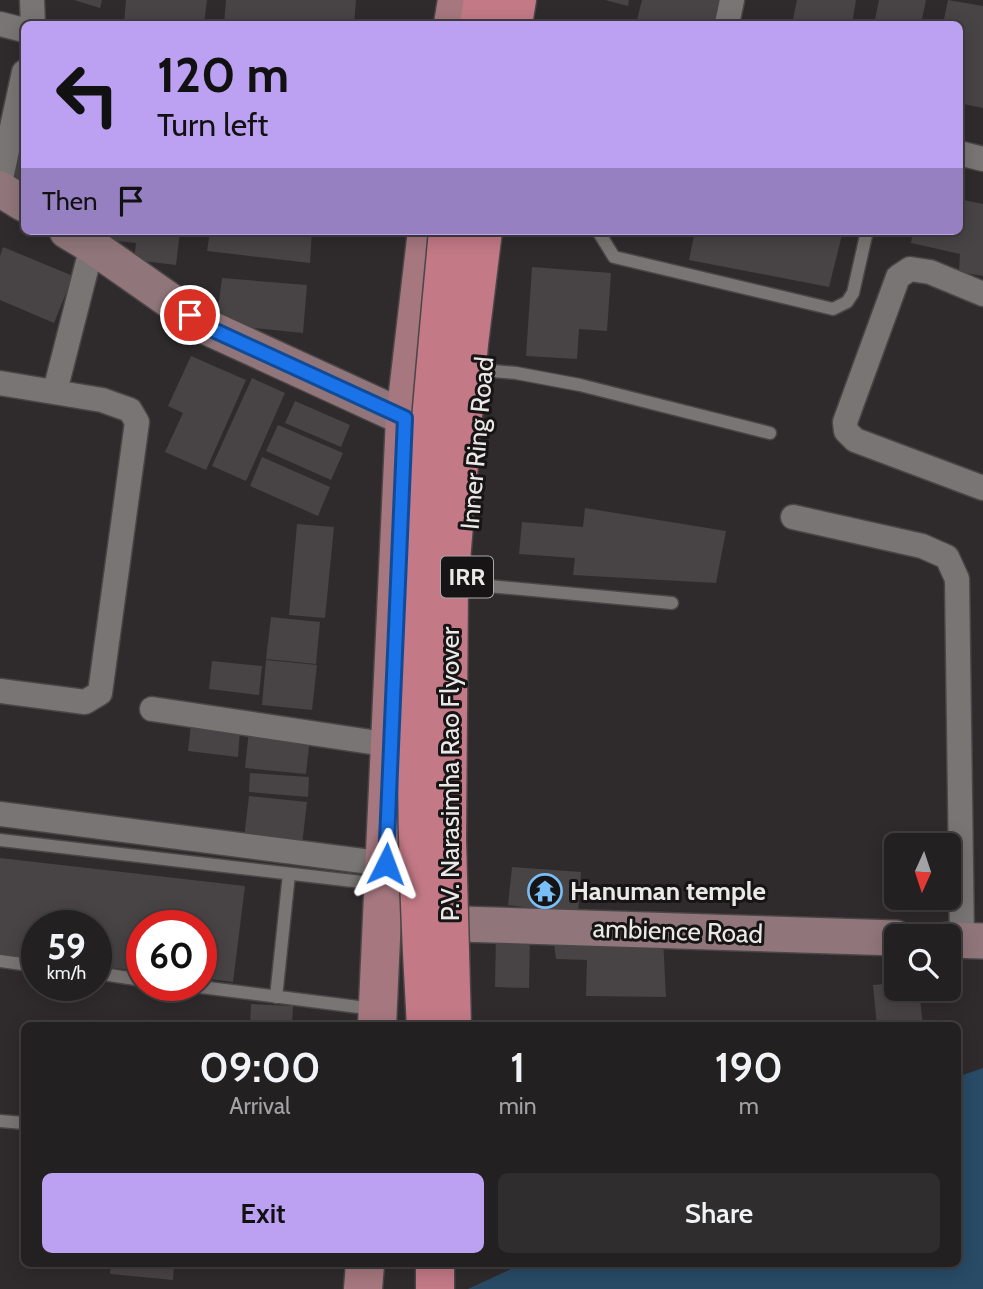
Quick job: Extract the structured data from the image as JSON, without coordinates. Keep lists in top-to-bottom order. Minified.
{"streets":{"highway":["P.V. Narasimha Rao Flyover"],"main road":["Inner Ring Road","IRR"],"street":["ambience Road"]},"crossings":[["Inner Ring Road","ambience Road"]],"places":{"temple":["Hanuman temple"]},"north":"bottom","page":{"turn":["120 m","Turn left"],"then":"Then","speed":"59 km/h","limit":"60","eta":["09:00","Arrival","1","min","190","m"],"buttons":["Exit","Share"]}}
